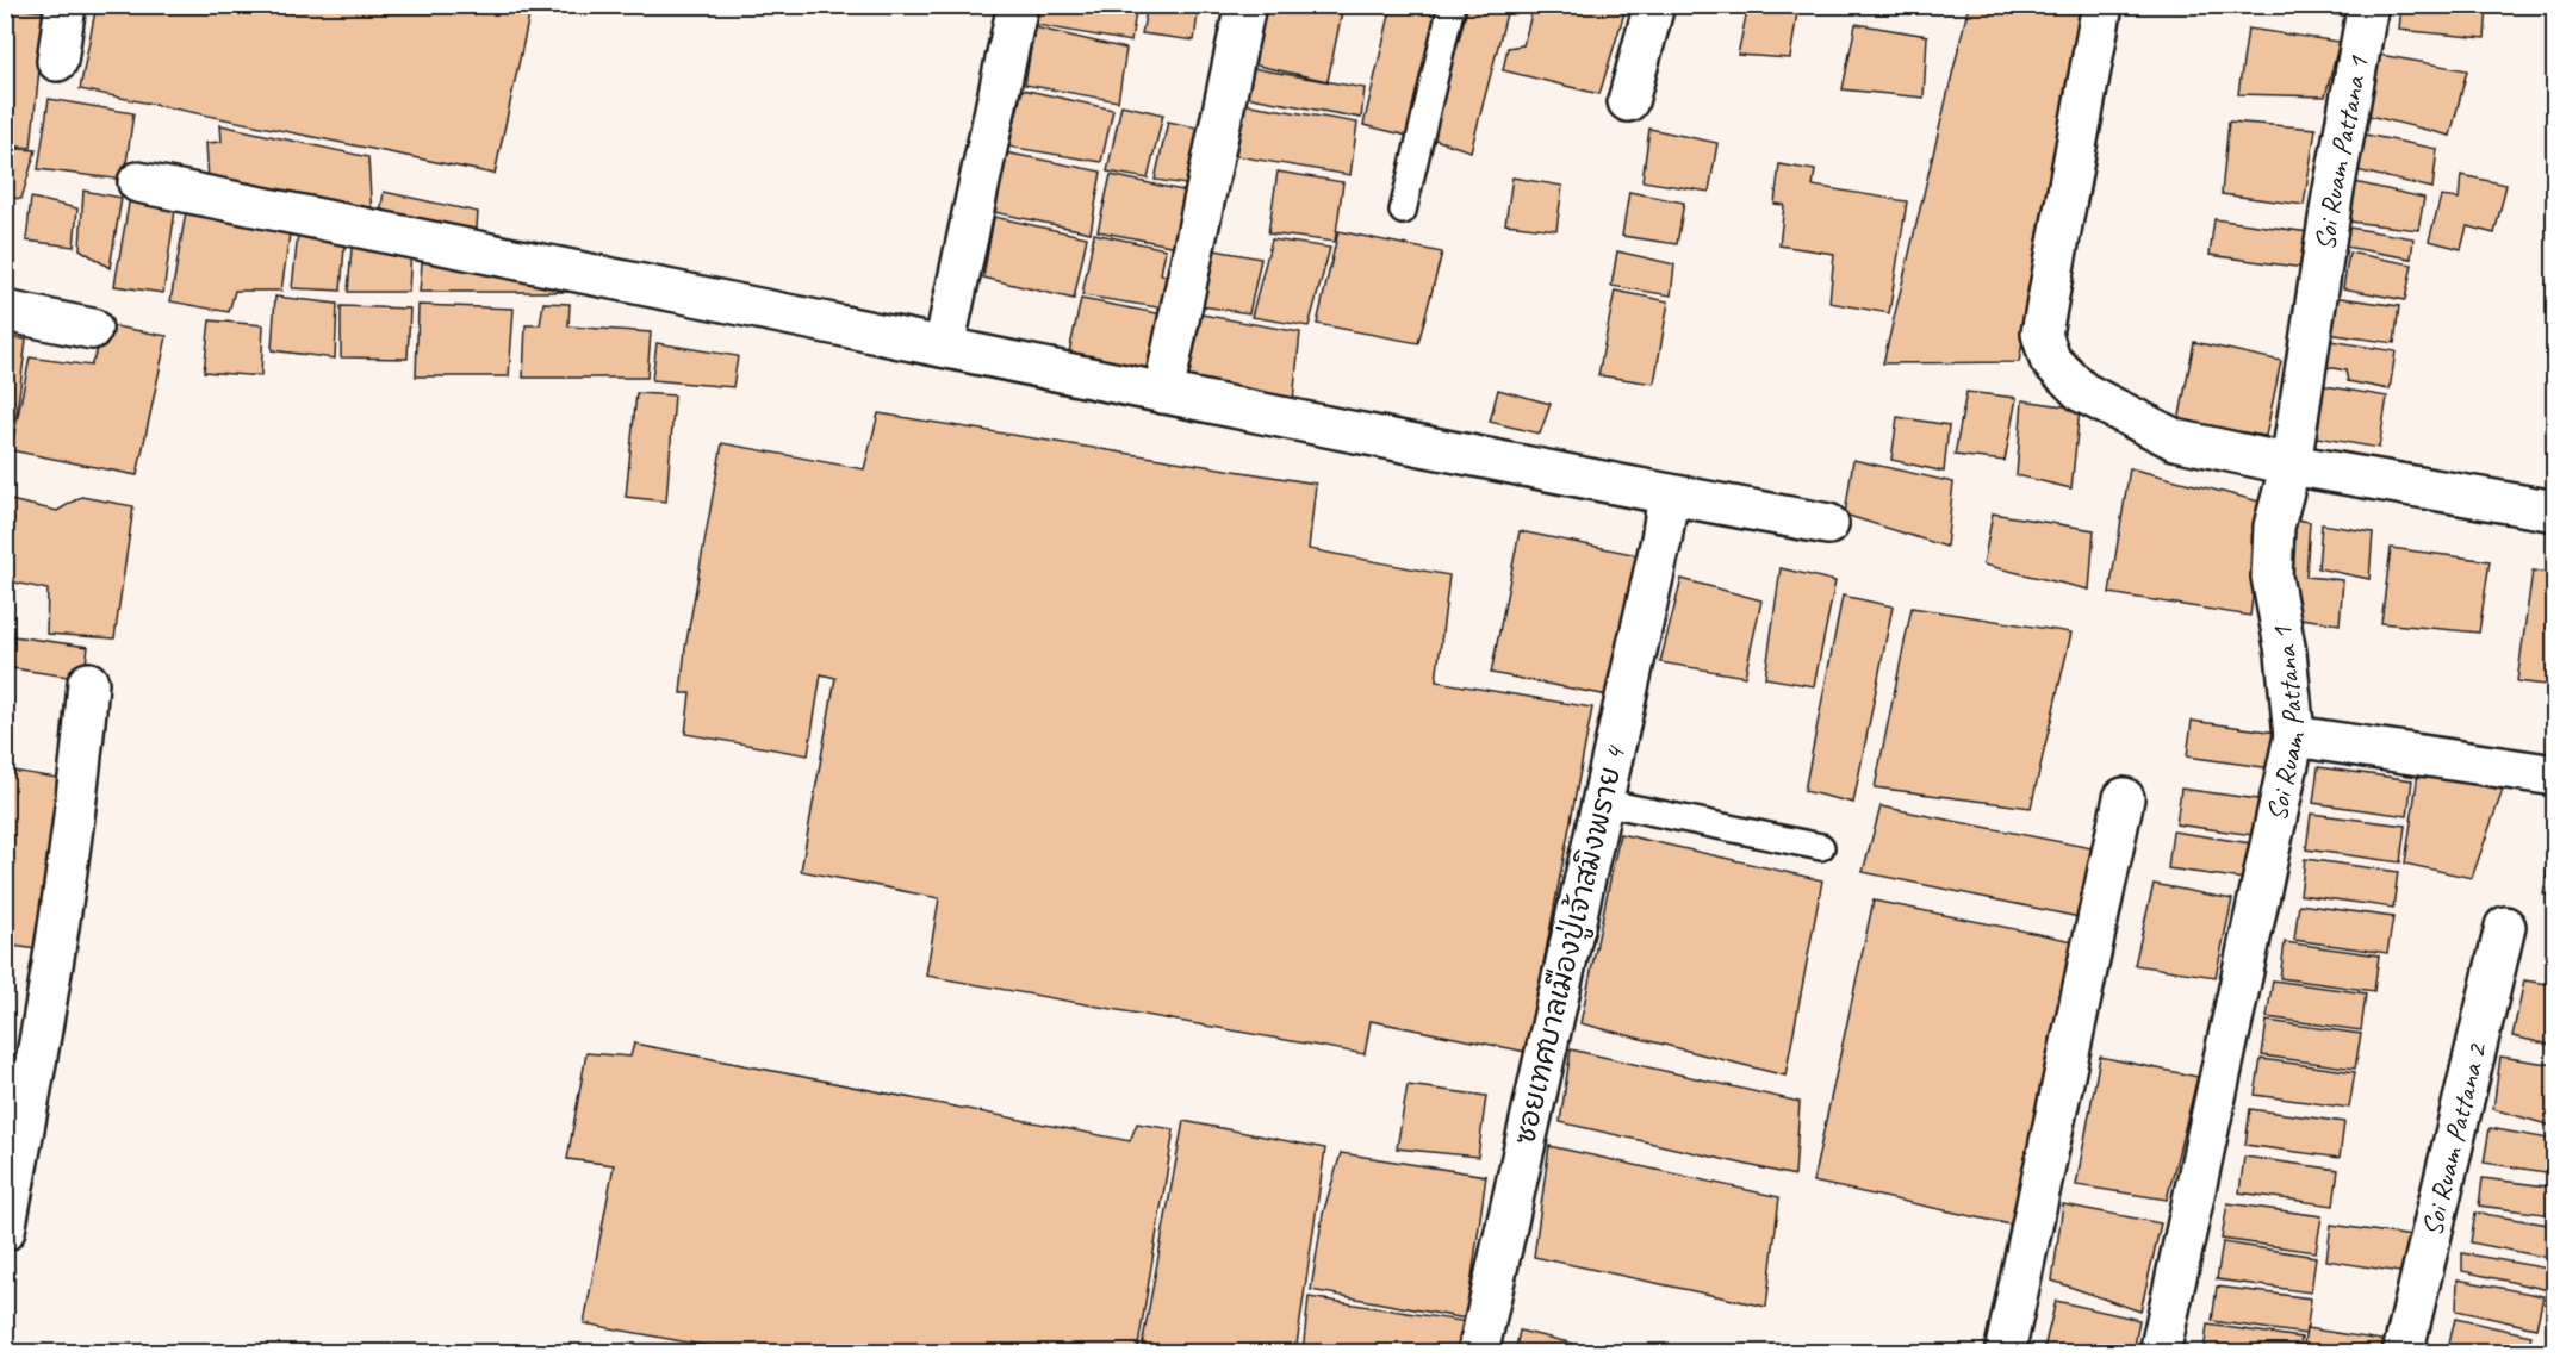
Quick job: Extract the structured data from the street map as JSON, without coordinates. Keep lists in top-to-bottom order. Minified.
{"streets":{"street":["Soi Ruam Pattana 1","ซอยเทศบาลเมืองปู่เจ้าสมิงพราย 4","Soi Ruam Pattana 2"]}}
